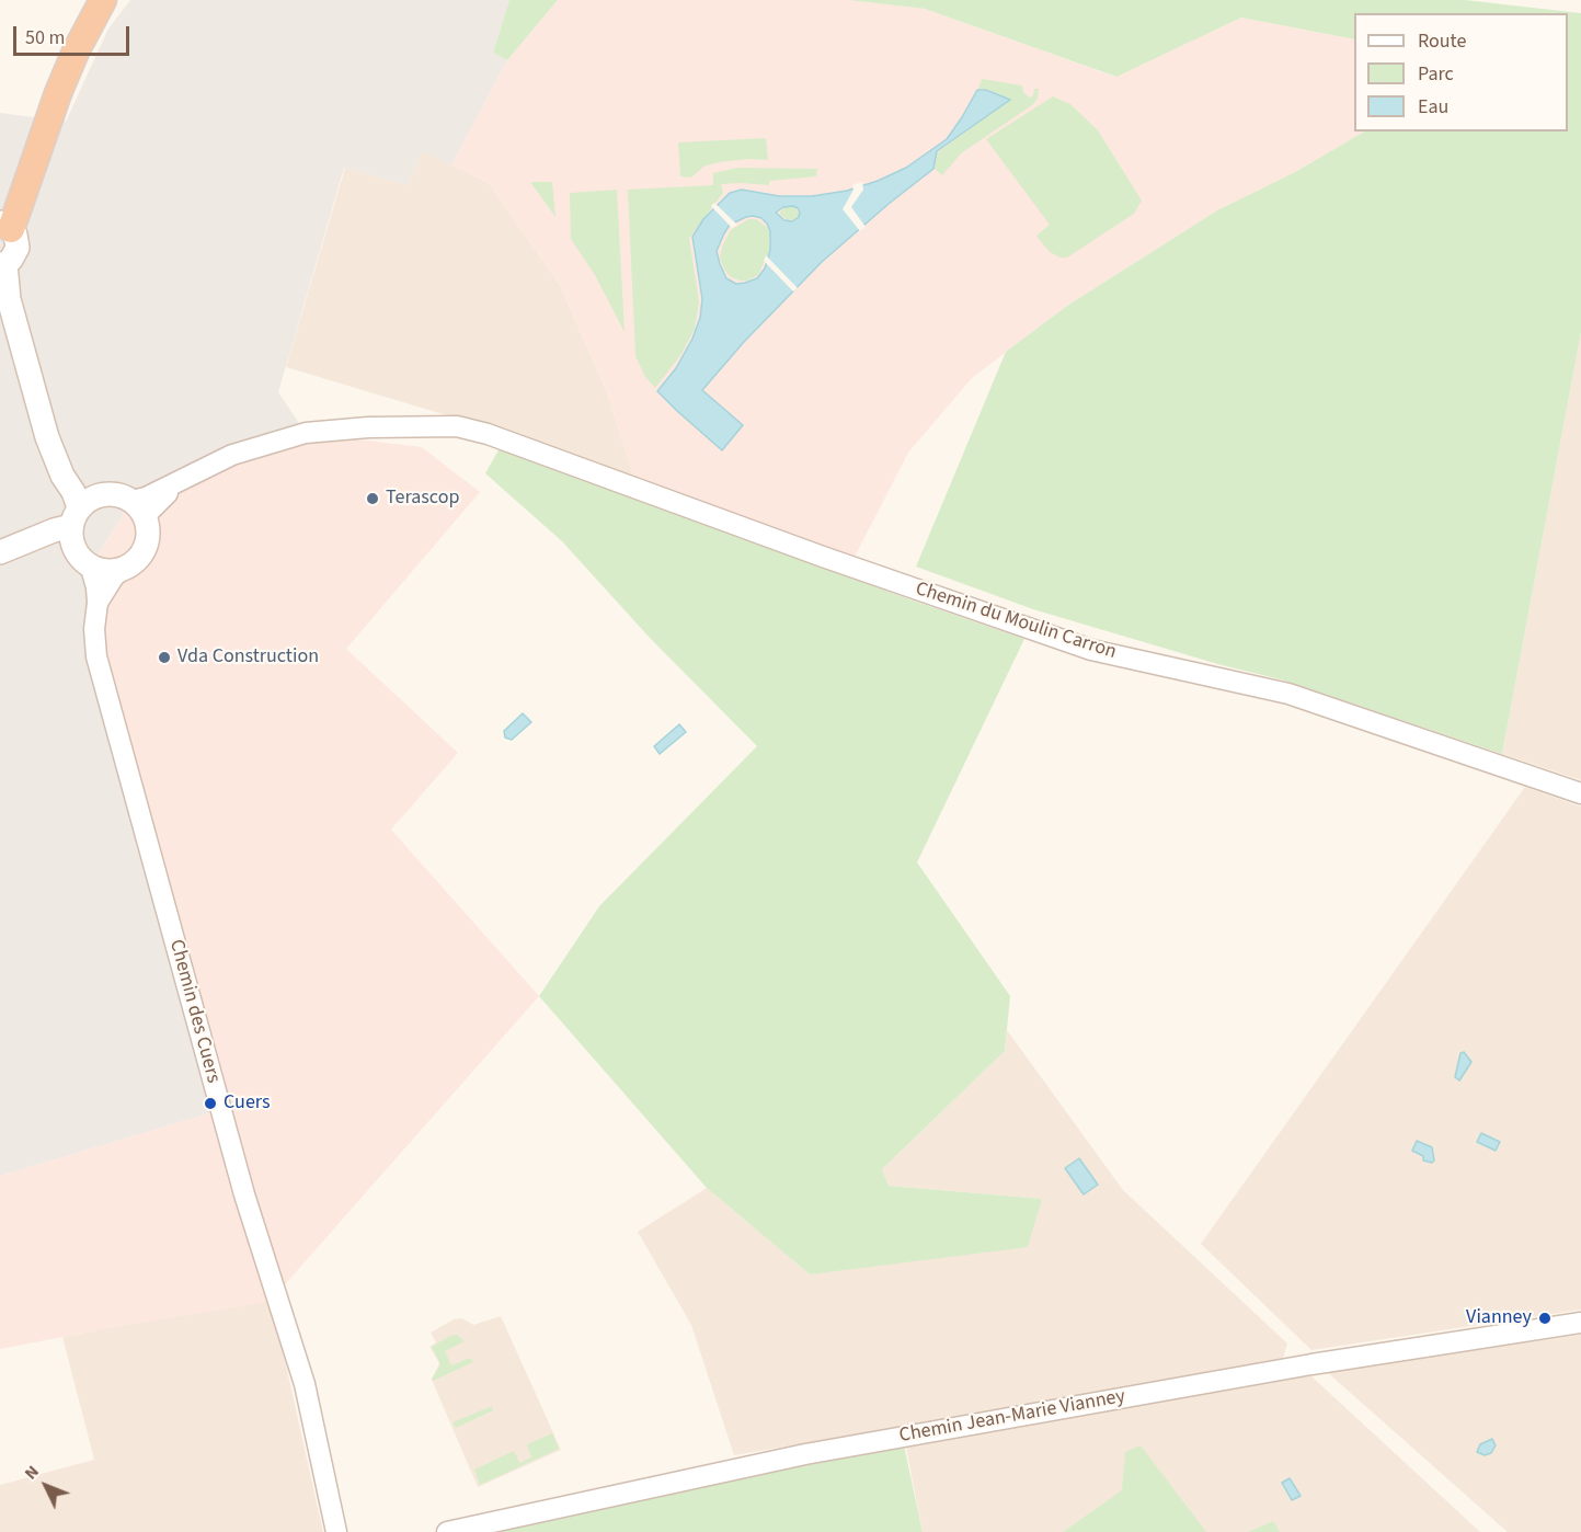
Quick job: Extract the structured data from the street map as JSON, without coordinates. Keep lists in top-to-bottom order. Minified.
{"streets":{"street":["Chemin du Moulin Carron","Chemin des Cuers","Chemin Jean-Marie Vianney"]},"crossings":[["Chemin du Moulin Carron","Chemin des Cuers"]],"places":["Terascop","Vda Construction","Cuers","Vianney"],"legend":["Route","Parc","Eau"],"scale_bar":"50 m","north":"top left"}
